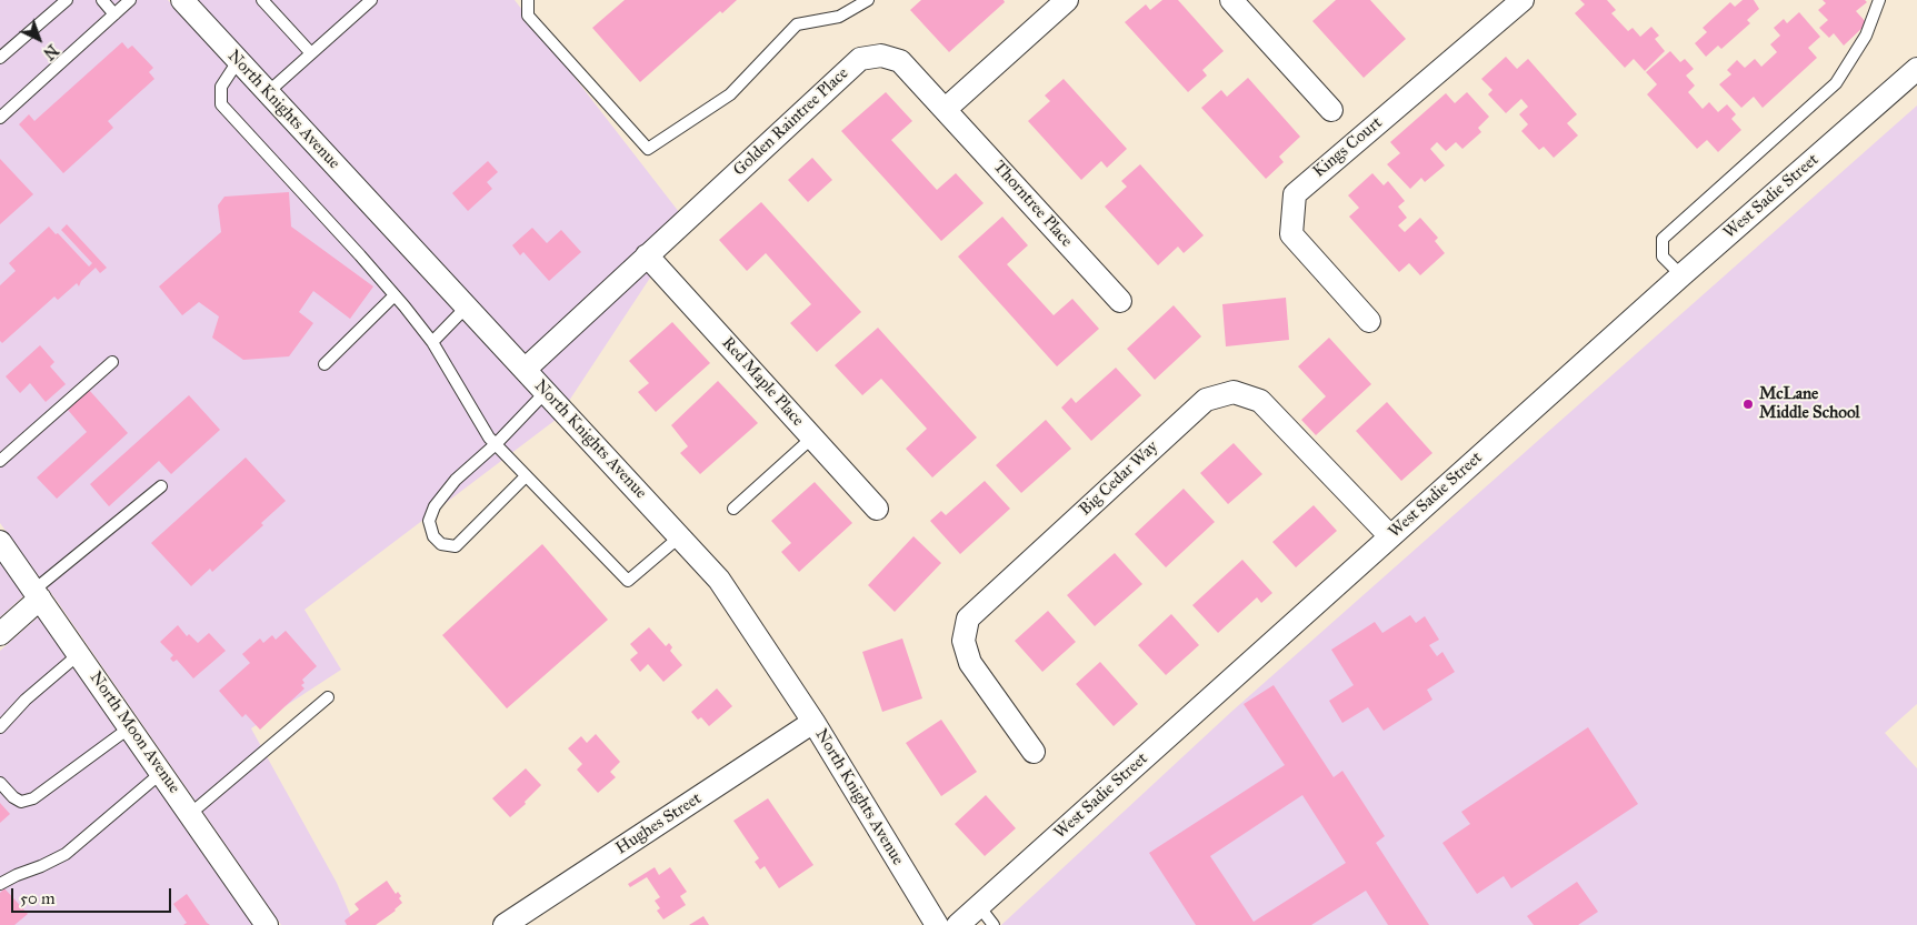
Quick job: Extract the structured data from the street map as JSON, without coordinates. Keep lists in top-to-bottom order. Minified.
{"streets":{"street":["North Knights Avenue","Golden Raintree Place","Kings Court","West Sadie Street","Thorntree Place","Red Maple Place","Big Cedar Way","North Moon Avenue","Hughes Street"]},"crossings":[["North Knights Avenue","Golden Raintree Place"],["North Knights Avenue","Hughes Street"],["Golden Raintree Place","Thorntree Place"],["Golden Raintree Place","Red Maple Place"],["West Sadie Street","Big Cedar Way"]],"places":["McLane Middle School"],"scale_bar":"50 m","north":"bottom right"}
